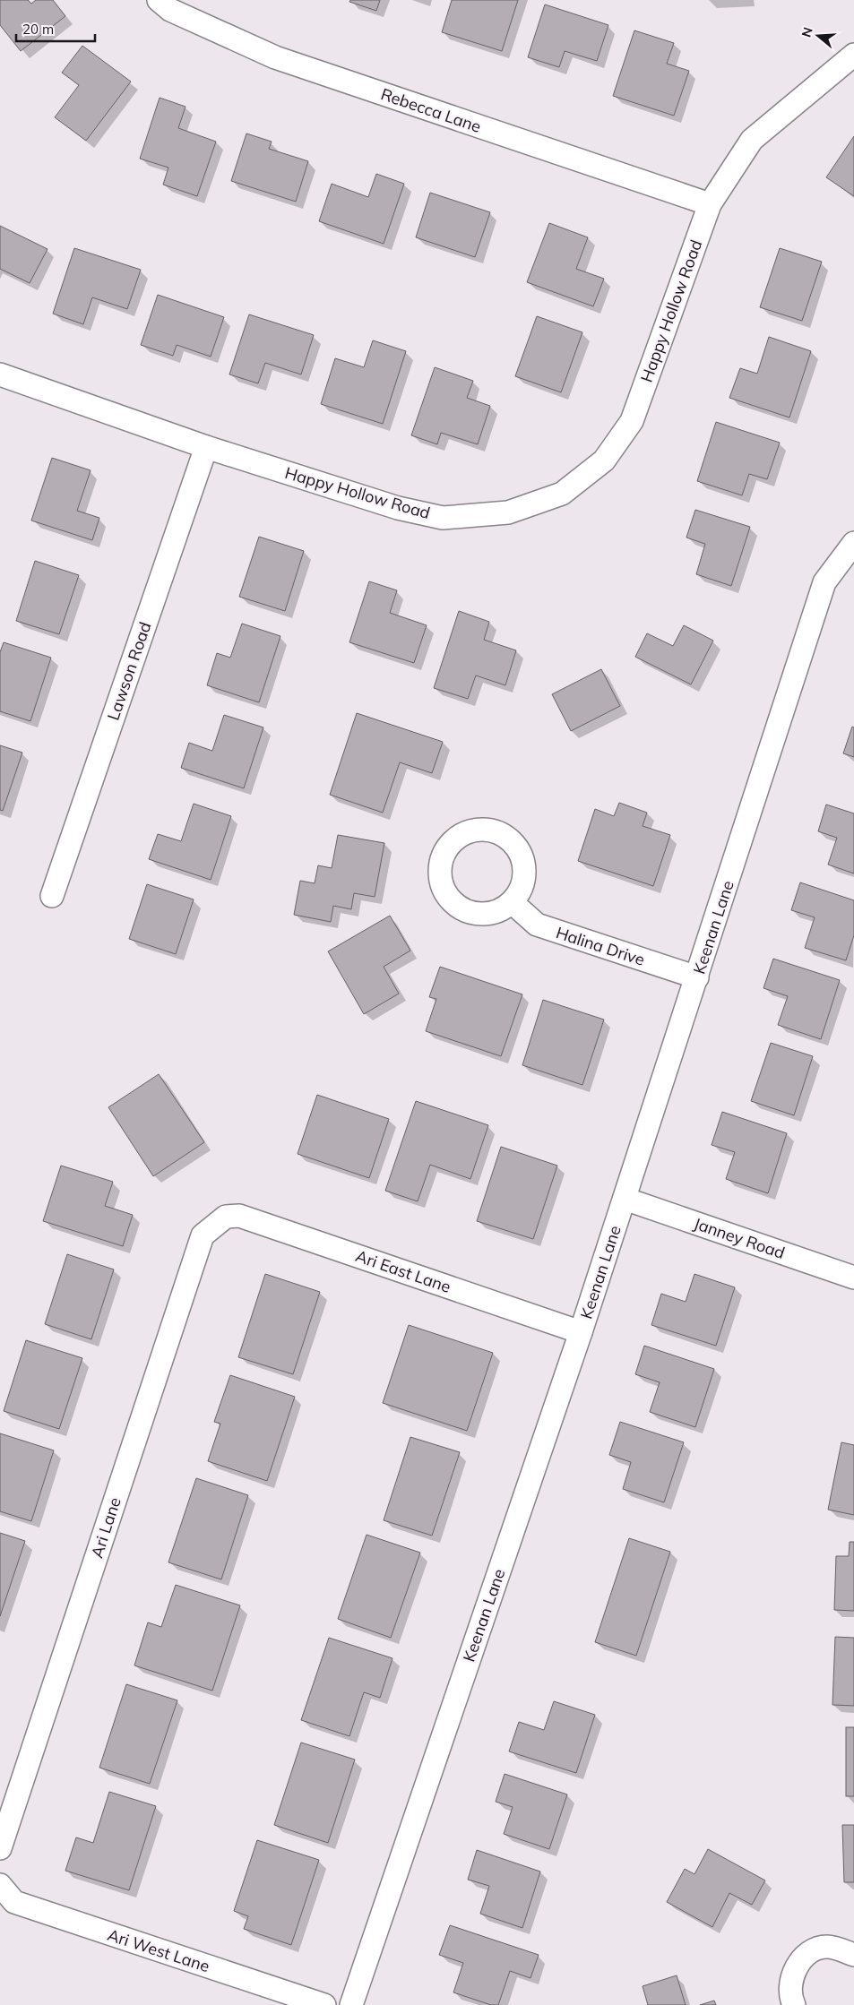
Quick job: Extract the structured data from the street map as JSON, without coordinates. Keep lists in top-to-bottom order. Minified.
{"streets":{"street":["Rebecca Lane","Happy Hollow Road","Lawson Road","Keenan Lane","Halina Drive","Janney Road","Ari East Lane","Ari Lane","Ari West Lane"]},"crossings":[["Rebecca Lane","Happy Hollow Road"],["Happy Hollow Road","Lawson Road"],["Keenan Lane","Halina Drive"],["Keenan Lane","Janney Road"],["Keenan Lane","Ari East Lane"],["Ari East Lane","Ari Lane"]],"scale_bar":"20 m","north":"left"}
